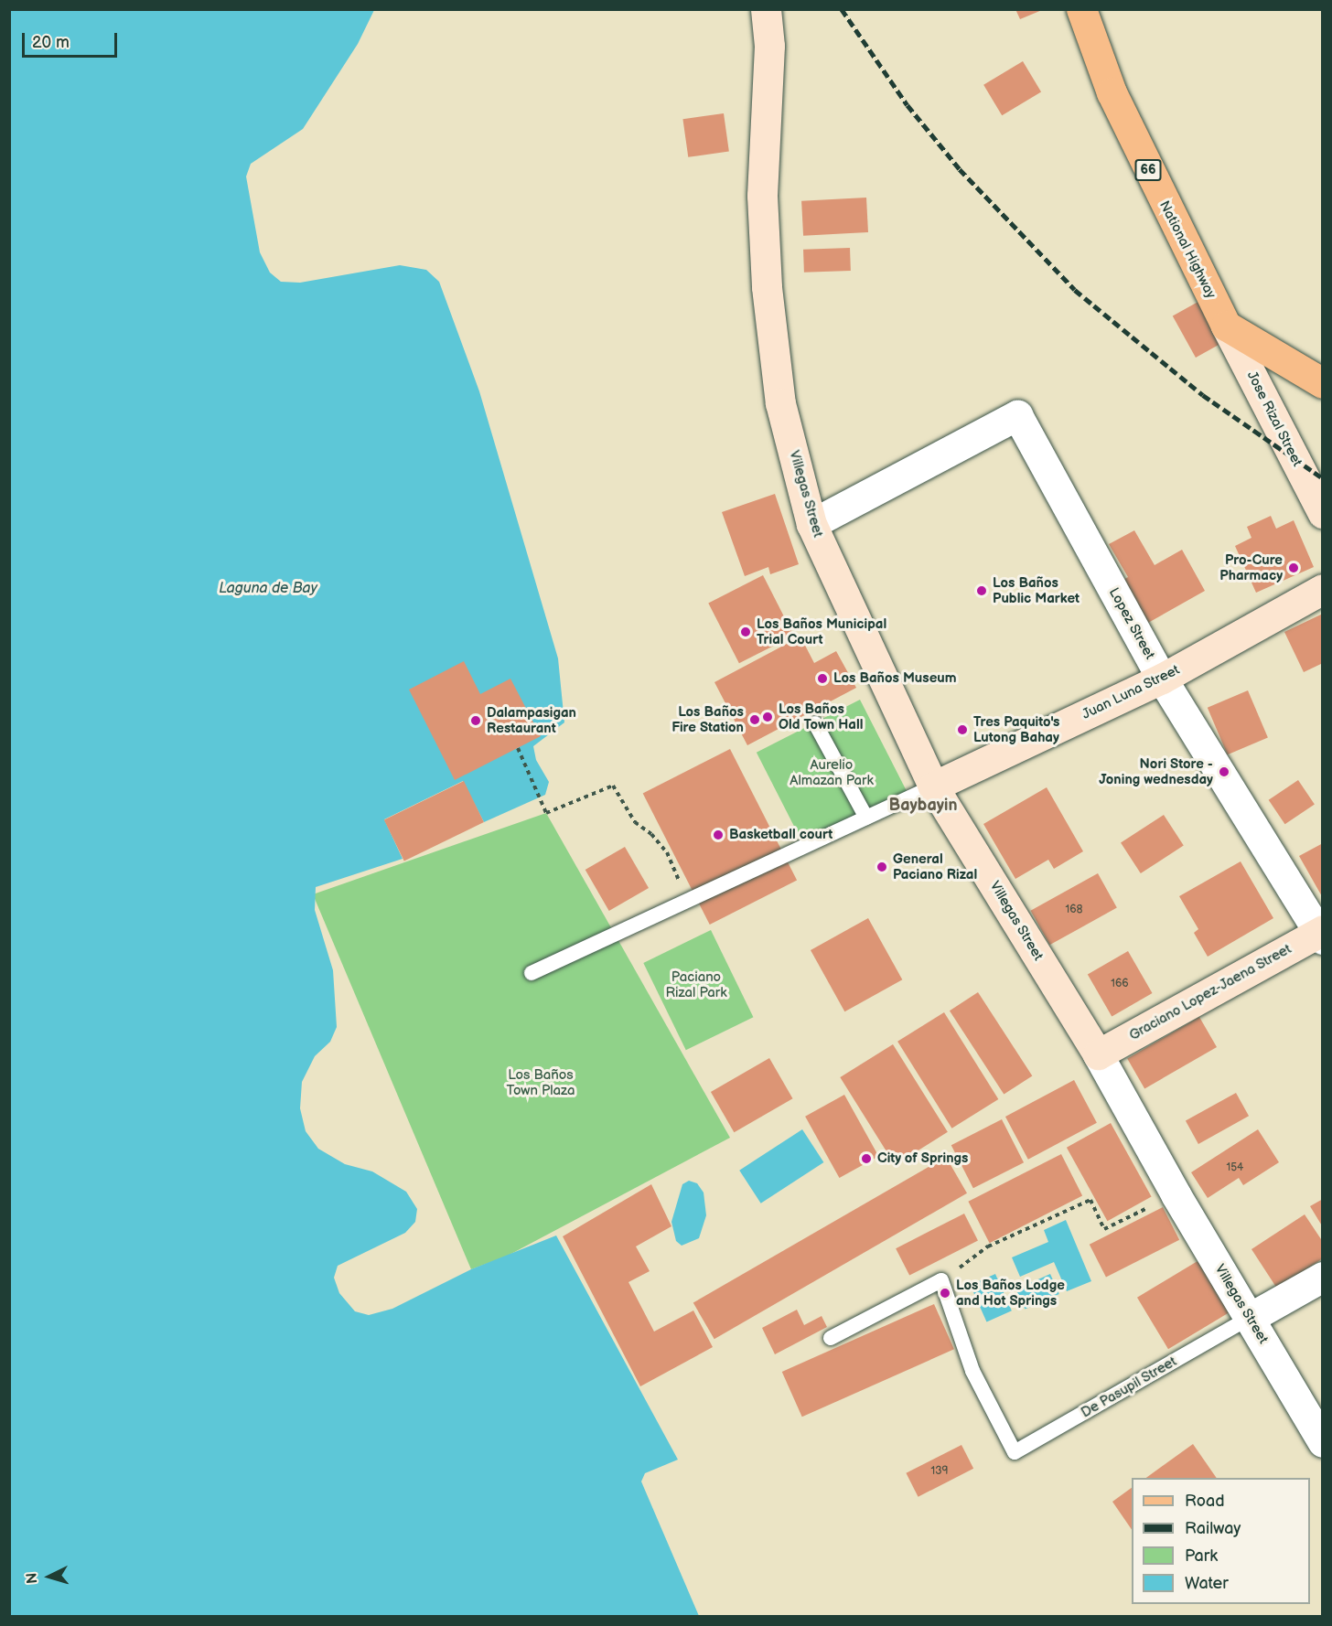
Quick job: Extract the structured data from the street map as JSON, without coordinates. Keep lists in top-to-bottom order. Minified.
{"streets":{"main road":["66","National Highway"],"street":["Jose Rizal Street","Villegas Street","Lopez Street","Juan Luna Street","Graciano Lopez-Jaena Street","De Pasupil Street"]},"crossings":[["National Highway","Jose Rizal Street"],["Villegas Street","Lopez Street"],["Villegas Street","Juan Luna Street"],["Villegas Street","Graciano Lopez-Jaena Street"],["Villegas Street","De Pasupil Street"],["Lopez Street","Juan Luna Street"],["Lopez Street","Graciano Lopez-Jaena Street"]],"districts":["Baybayin"],"water":["Laguna de Bay"],"parks":["Aurelio Almazan Park","Paciano Rizal Park","Los Baños Town Plaza"],"places":["Pro-Cure Pharmacy","Los Baños Public Market","Los Baños Municipal Trial Court","Los Baños Museum","Los Baños Old Town Hall","Los Baños Fire Station","Dalampasigan Restaurant","Tres Paquito's Lutong Bahay","Nori Store - Joning wednesday","Basketball court","General Paciano Rizal","City of Springs","Los Baños Lodge and Hot Springs"],"house_numbers":["168","166","154","139"],"legend":["Road","Railway","Park","Water"],"scale_bar":"20 m","north":"left"}
